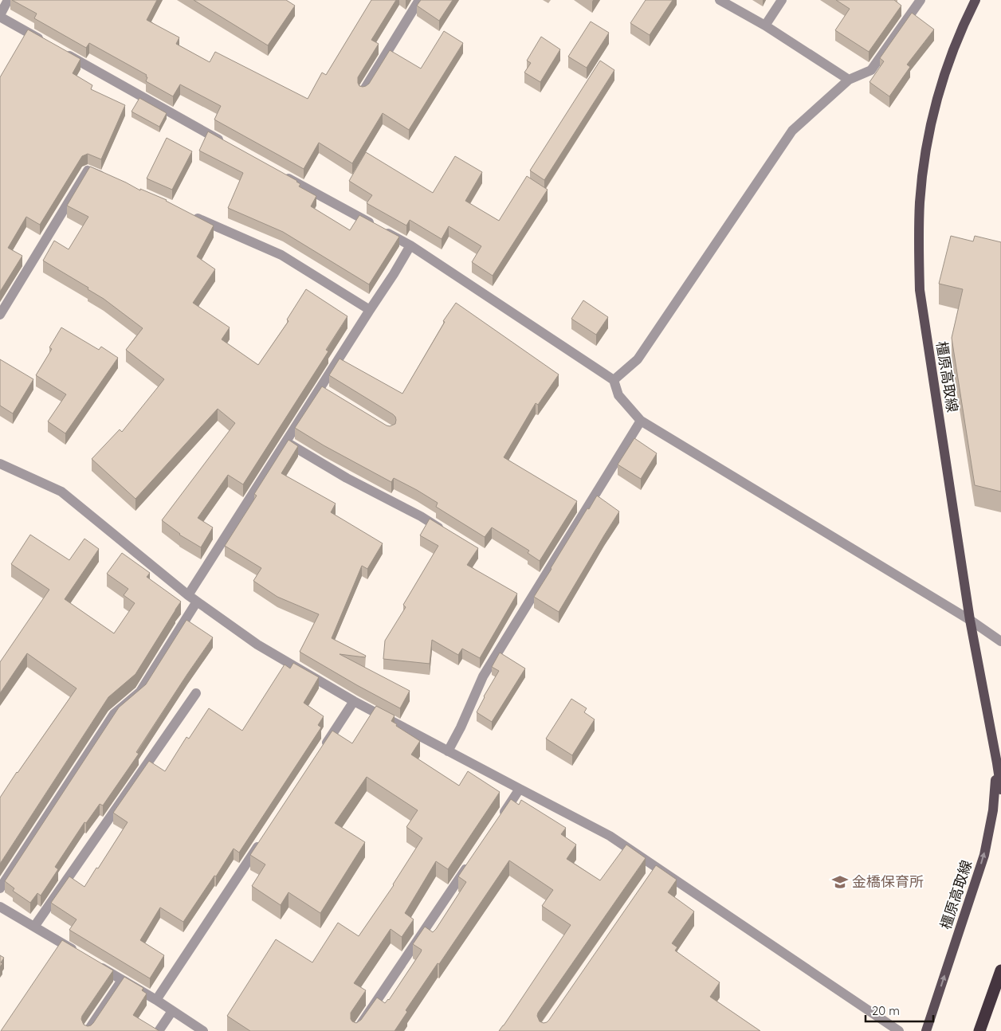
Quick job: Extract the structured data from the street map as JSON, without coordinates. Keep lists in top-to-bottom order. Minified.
{"streets":{"main road":["橿原高取線"]},"places":{"school or university":["金橋保育所"]},"scale_bar":"20 m"}
